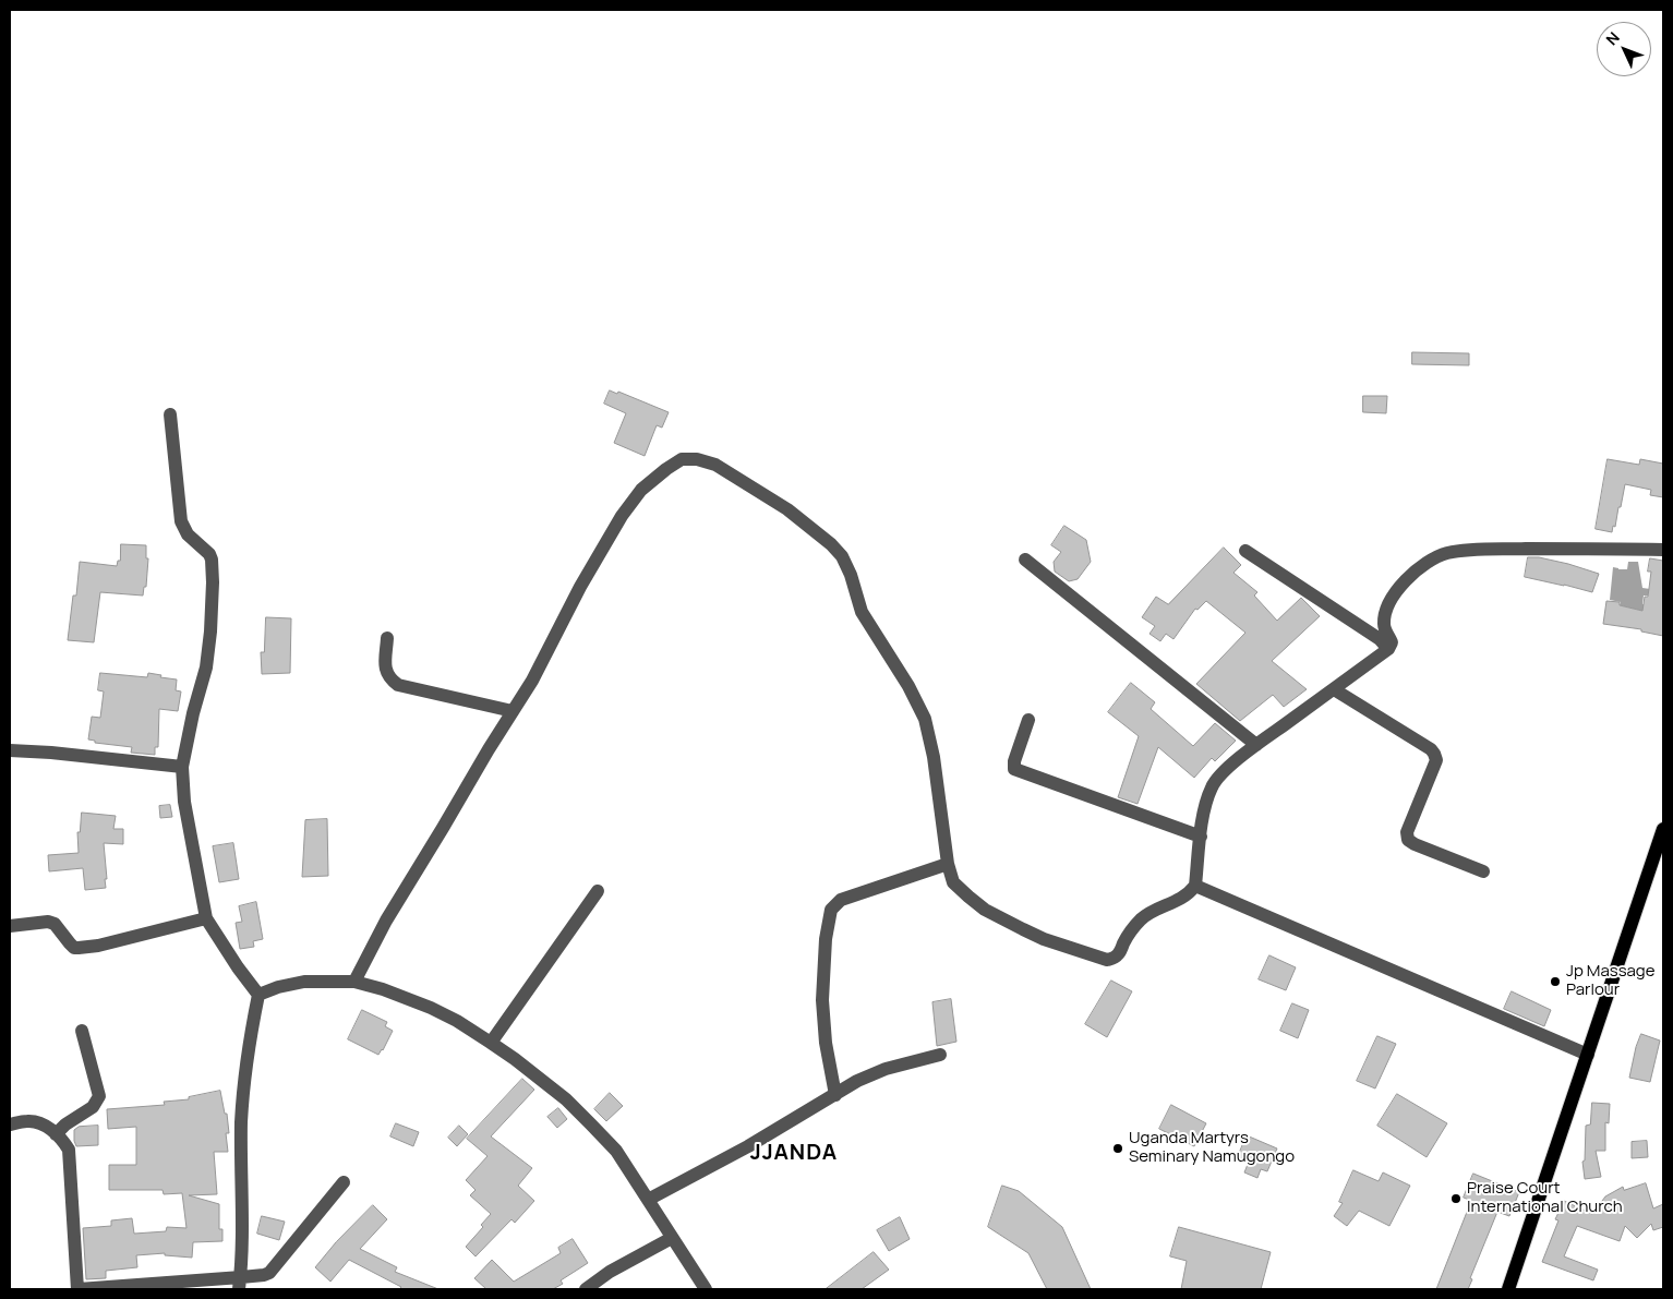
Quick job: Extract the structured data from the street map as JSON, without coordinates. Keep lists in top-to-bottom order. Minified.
{"districts":["JJANDA"],"places":["Jp Massage Parlour","Uganda Martyrs Seminary Namugongo","Praise Court International Church"],"north":"top left"}
